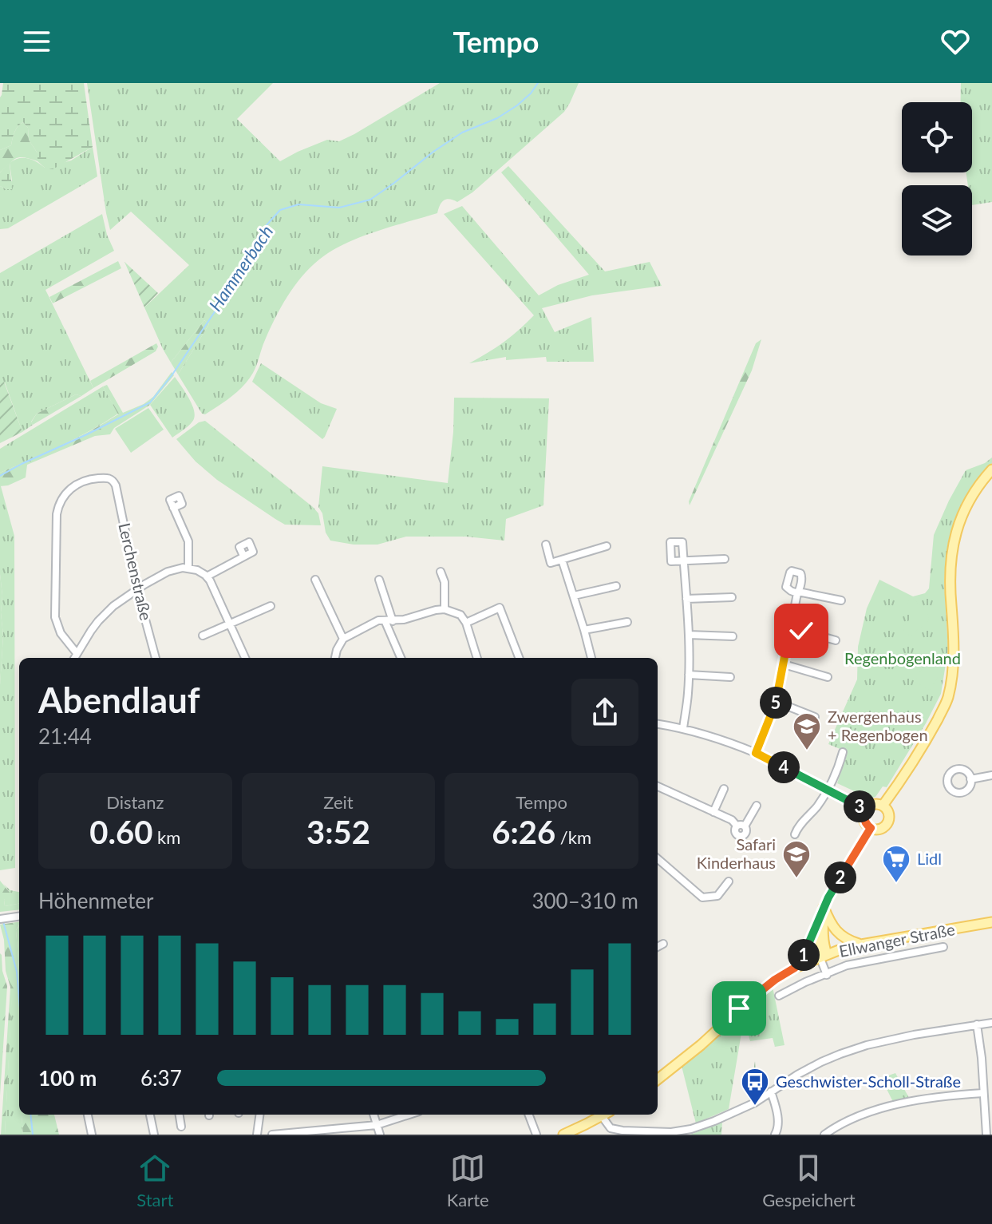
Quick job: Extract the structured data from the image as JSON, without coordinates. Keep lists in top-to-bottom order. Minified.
{"streets":{"main road":["Ellwanger Straße"],"street":["Lerchenstraße"]},"water":["Hammerbach"],"parks":["Regenbogenland"],"places":{"school or university":["Zwergenhaus + Regenbogen","Safari Kinderhaus"],"supermarket":["Lidl"],"bus stop":["Geschwister-Scholl-Straße"]},"page":{"header":"Tempo","heading":["Abendlauf","21:44"],"pins":["5","4","3","2","1"],"stats":[["Distanz","0.60 km"],["Zeit","3:52"],["Tempo","6:26 /km"]],"chart":["Höhenmeter","300–310 m"],"list":[{"name":"100 m","note":"6:37"}],"tabs":["Start","Karte","Gespeichert"]}}
